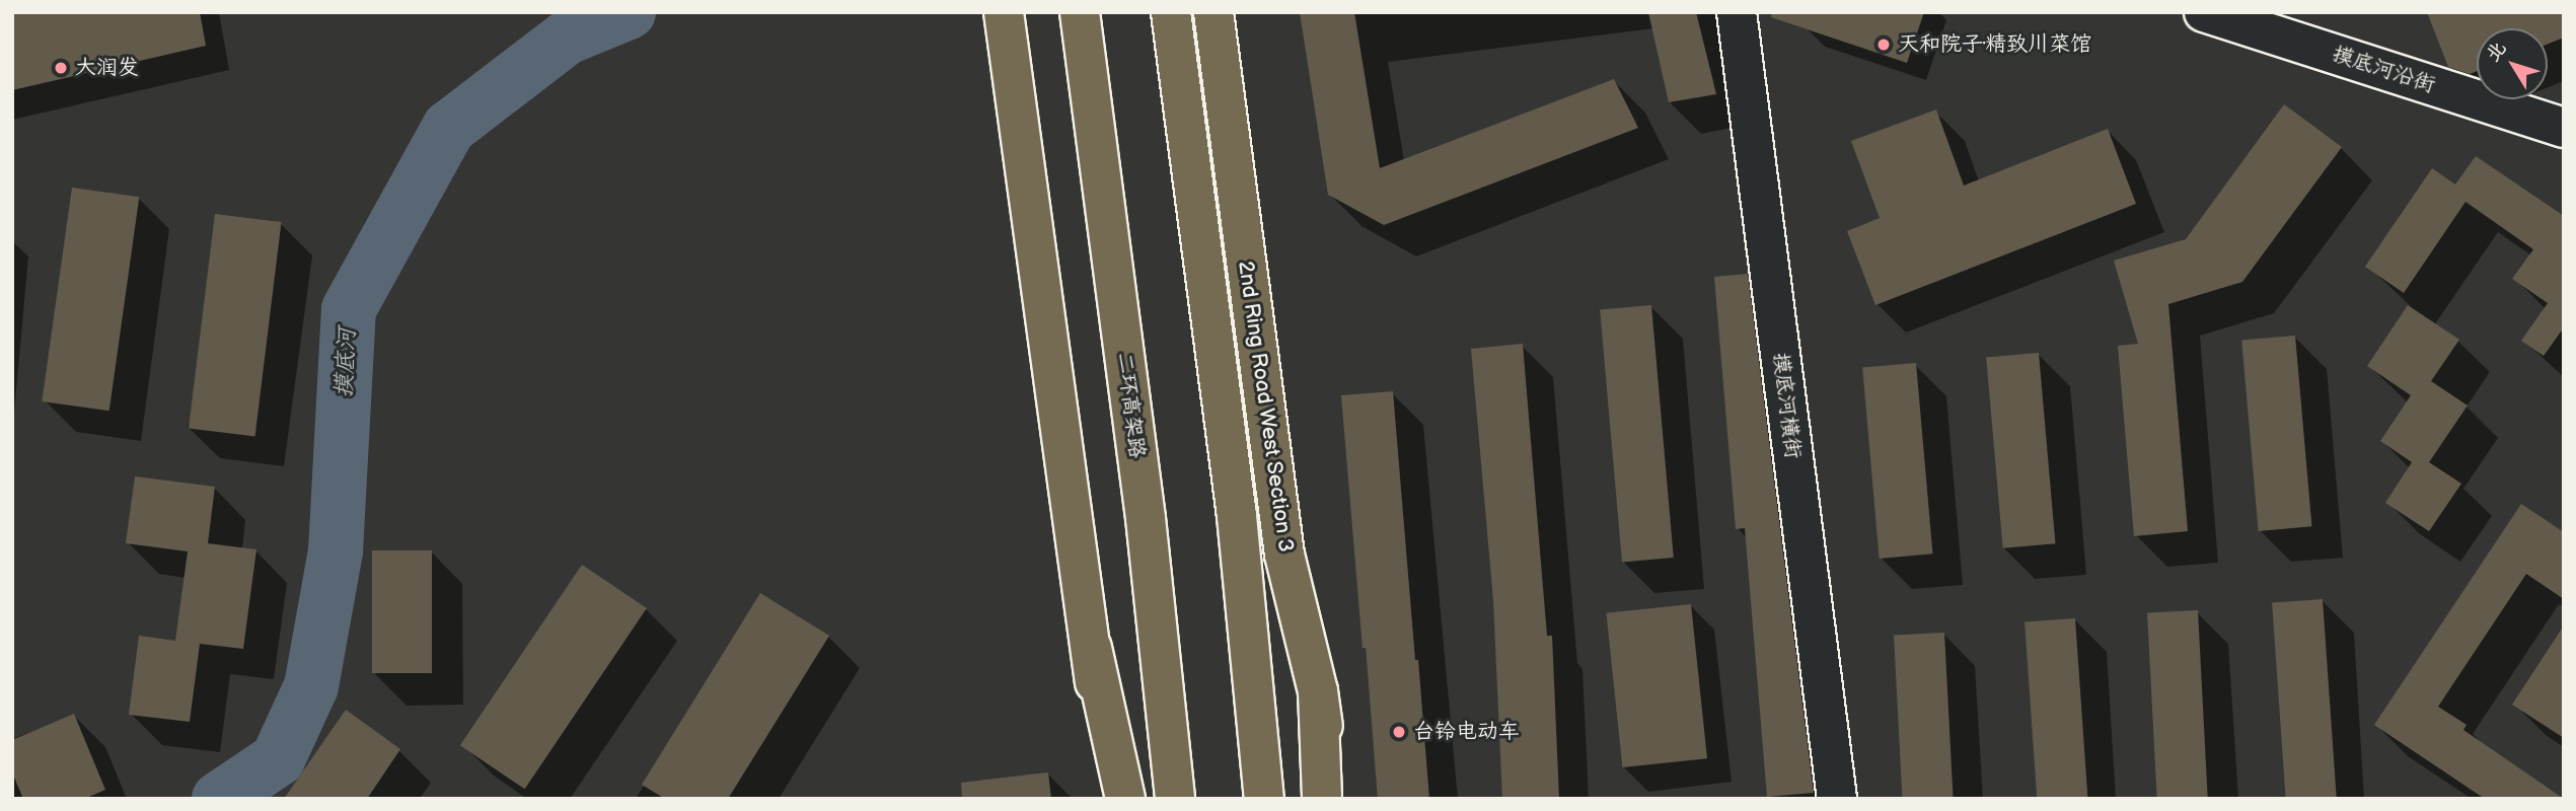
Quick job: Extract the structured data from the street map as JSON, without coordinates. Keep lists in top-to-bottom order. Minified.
{"streets":{"main road":["二环高架路","2nd Ring Road West Section 3"],"street":["摸底河沿街","摸底河横街"]},"water":["摸底河"],"places":["天和院子·精致川菜馆","大润发","台铃电动车"],"north":"top left"}
